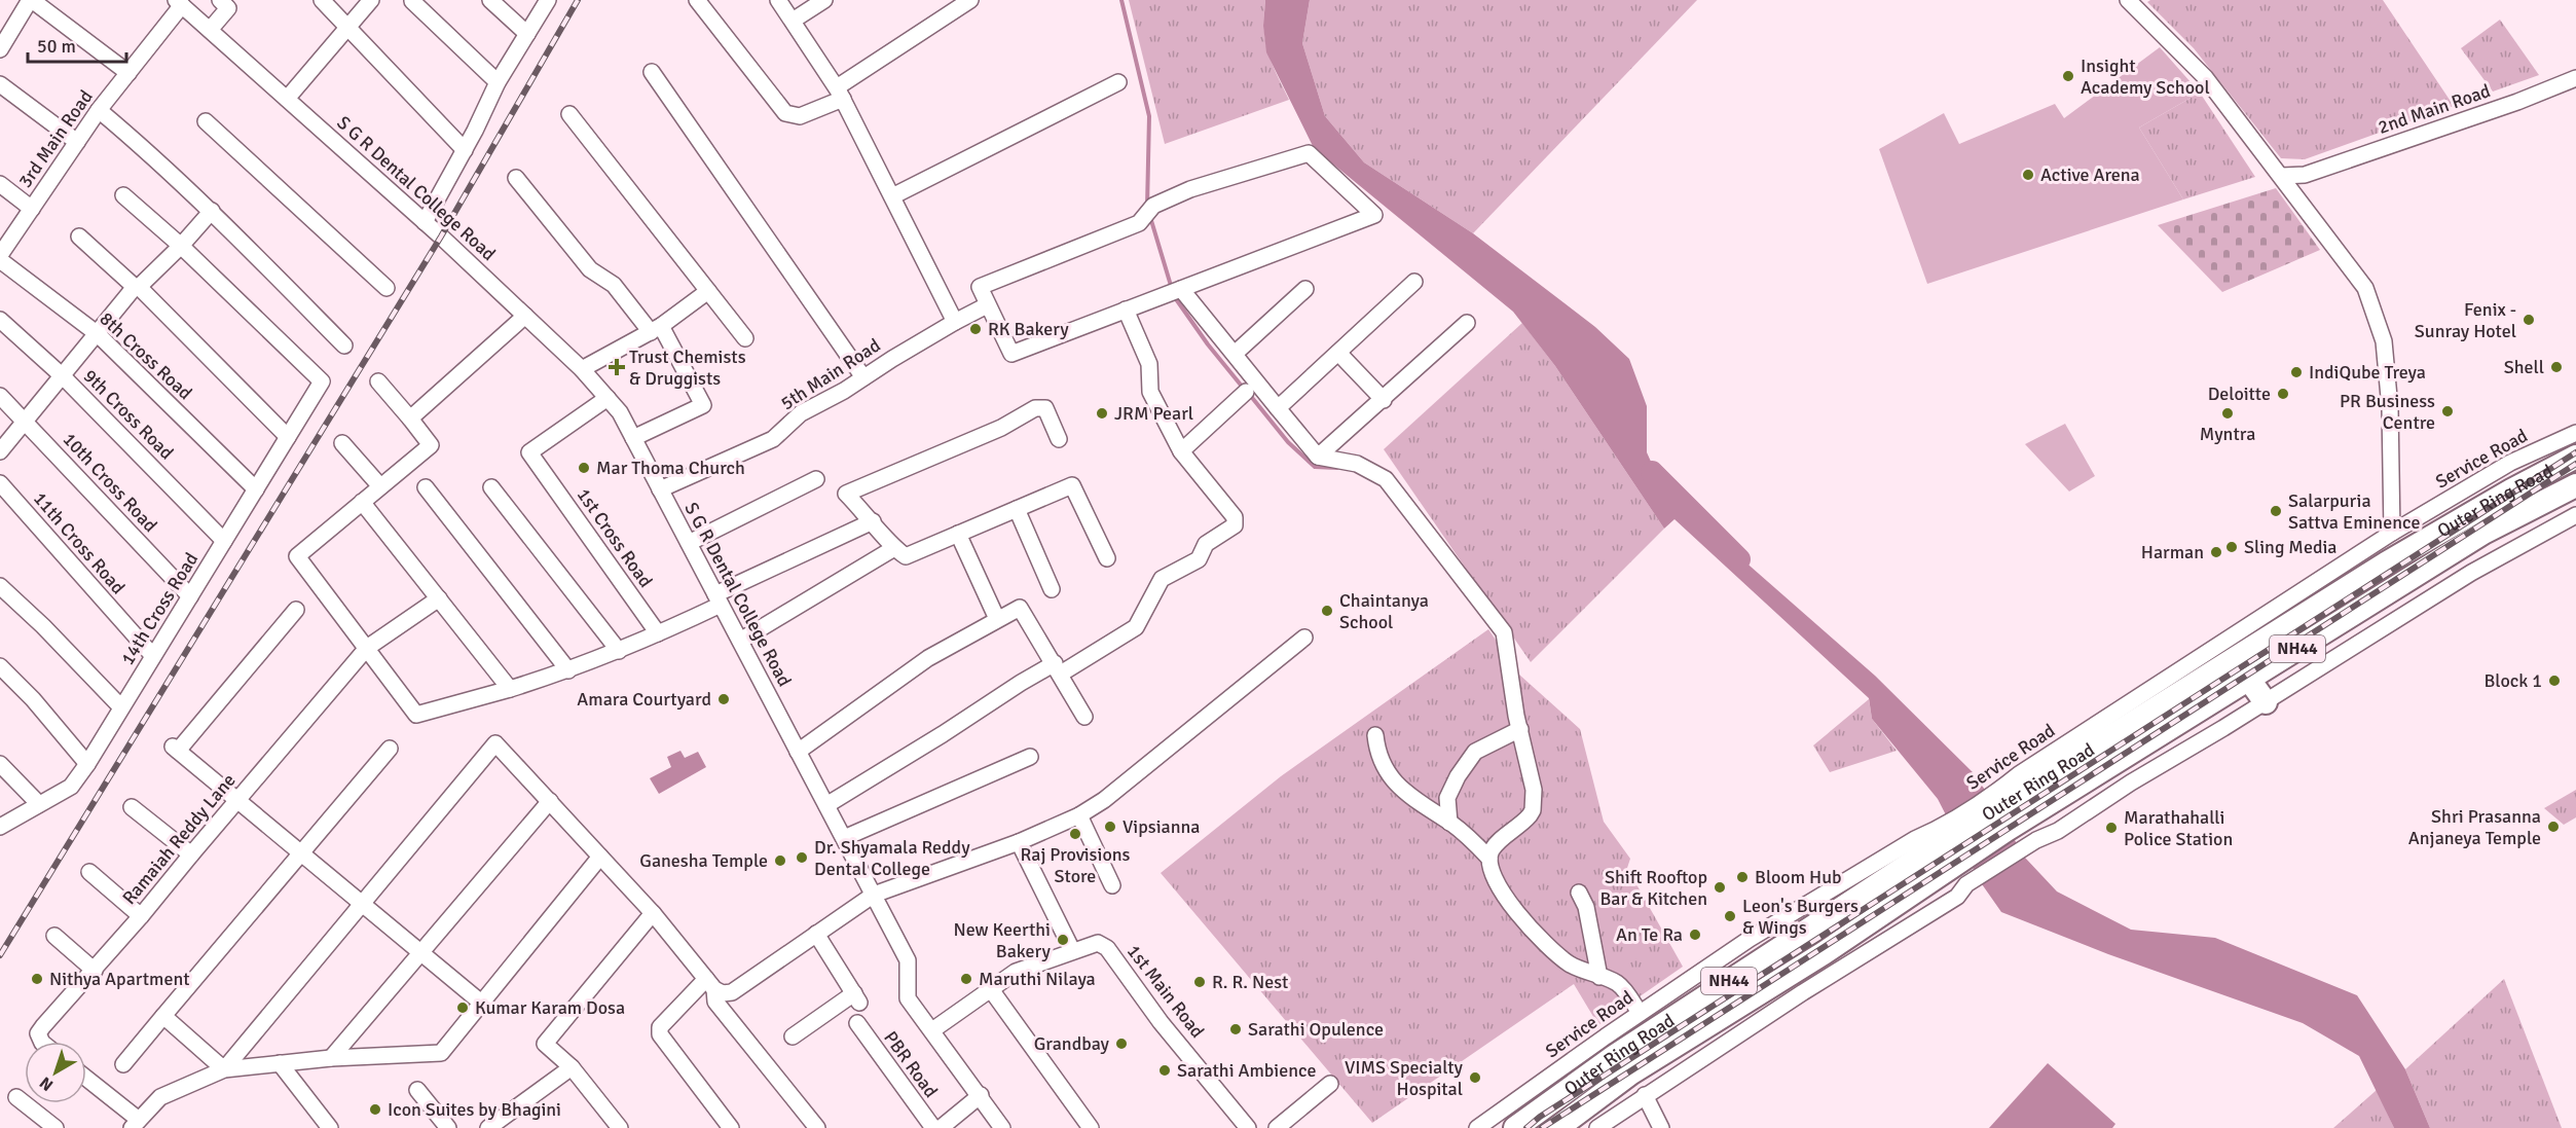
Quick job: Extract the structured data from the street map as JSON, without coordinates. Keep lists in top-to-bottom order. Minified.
{"streets":{"highway":["Outer Ring Road","NH44"],"street":["2nd Main Road","3rd Main Road","S G R Dental College Road","8th Cross Road","5th Main Road","9th Cross Road","Service Road","10th Cross Road","1st Cross Road","11th Cross Road","14th Cross Road","Ramaiah Reddy Lane","1st Main Road","PBR Road"]},"crossings":[["3rd Main Road","S G R Dental College Road"],["S G R Dental College Road","5th Main Road"],["S G R Dental College Road","1st Cross Road"],["S G R Dental College Road","1st Main Road"],["8th Cross Road","14th Cross Road"],["9th Cross Road","14th Cross Road"],["Service Road","Outer Ring Road"],["10th Cross Road","14th Cross Road"],["11th Cross Road","14th Cross Road"]],"places":{"other":["Insight Academy School","Active Arena","Fenix - Sunray Hotel","RK Bakery","Shell","IndiQube Treya","Deloitte","PR Business Centre","JRM Pearl","Myntra","Mar Thoma Church","Salarpuria Sattva Eminence","Sling Media","Harman","Chaintanya School","Block 1","Amara Courtyard","Vipsianna","Shri Prasanna Anjaneya Temple","Marathahalli Police Station","Raj Provisions Store","Dr. Shyamala Reddy Dental College","Ganesha Temple","Bloom Hub","Shift Rooftop Bar & Kitchen","Leon's Burgers & Wings","An Te Ra","New Keerthi Bakery","Nithya Apartment","Maruthi Nilaya","R. R. Nest","Kumar Karam Dosa","Sarathi Opulence","Grandbay","Sarathi Ambience","VIMS Specialty Hospital","Icon Suites by Bhagini"],"health":["Trust Chemists & Druggists"]},"scale_bar":"50 m","north":"bottom left"}
